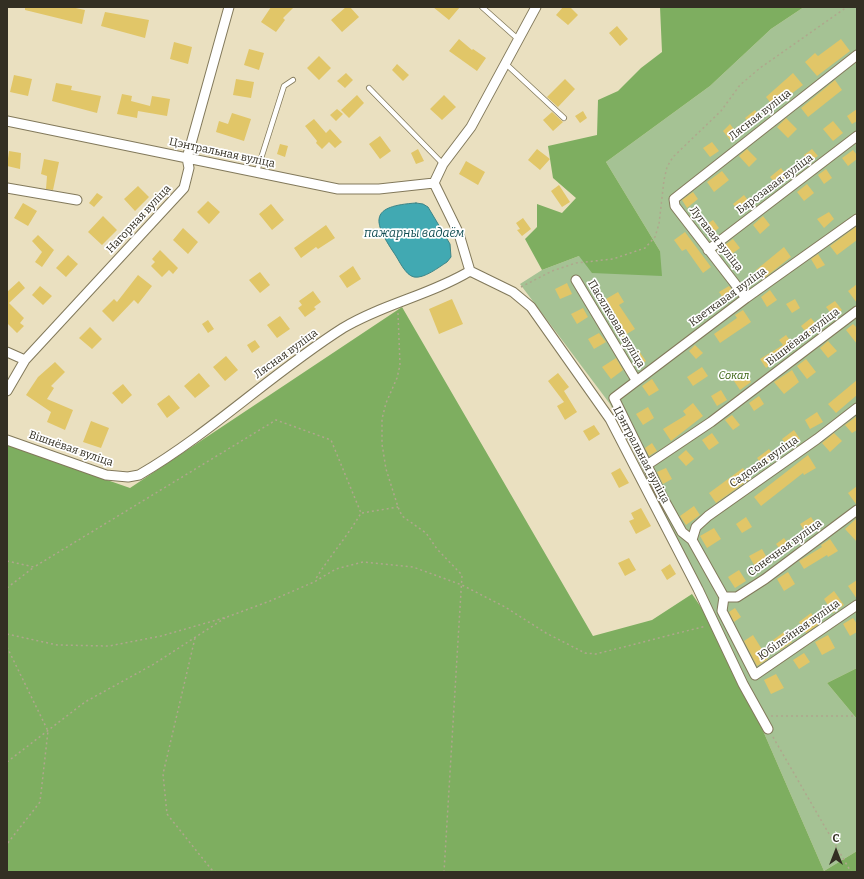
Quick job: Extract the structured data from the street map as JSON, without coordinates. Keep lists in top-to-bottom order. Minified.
{"streets":{"street":["Лясная вуліца","Цэнтральная вуліца","Бярозавая вуліца","Нагорная вуліца","Лугавая вуліца","Кветкавая вуліца","Пасялковая вуліца","Вішнёвая вуліца","Садовая вуліца","Сонечная вуліца","Юбілейная вуліца"]},"crossings":[["Лясная вуліца","Цэнтральная вуліца"],["Лясная вуліца","Лугавая вуліца"],["Лясная вуліца","Вішнёвая вуліца"],["Цэнтральная вуліца","Нагорная вуліца"],["Бярозавая вуліца","Лугавая вуліца"],["Лугавая вуліца","Кветкавая вуліца"],["Кветкавая вуліца","Пасялковая вуліца"],["Кветкавая вуліца","Вішнёвая вуліца"],["Сонечная вуліца","Юбілейная вуліца"]],"water":["пажарны вадаём"],"parks":["Сокал"],"north":"top"}
